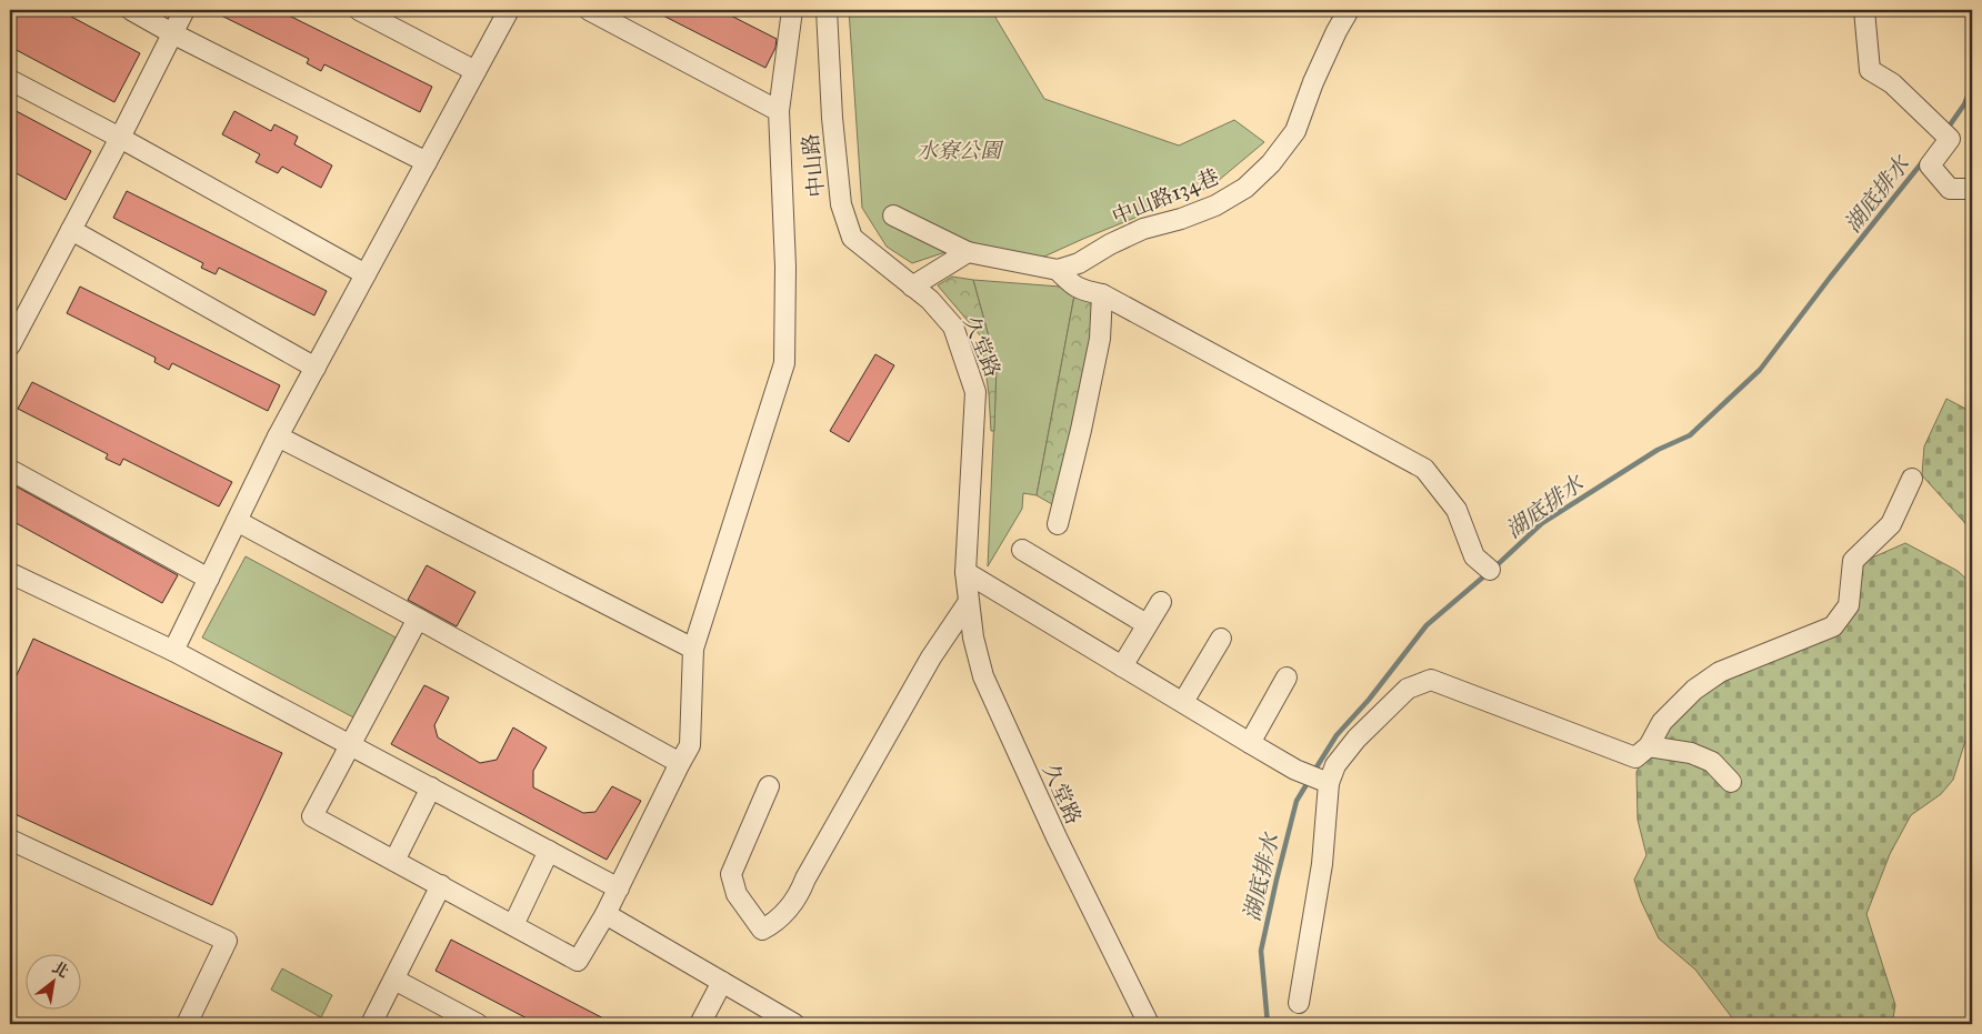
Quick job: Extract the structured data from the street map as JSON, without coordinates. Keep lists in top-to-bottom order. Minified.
{"streets":{"street":["中山路","中山路134巷","久堂路"]},"crossings":[["中山路","久堂路"]],"water":["湖底排水"],"parks":["水寮公園"],"north":"top right"}
